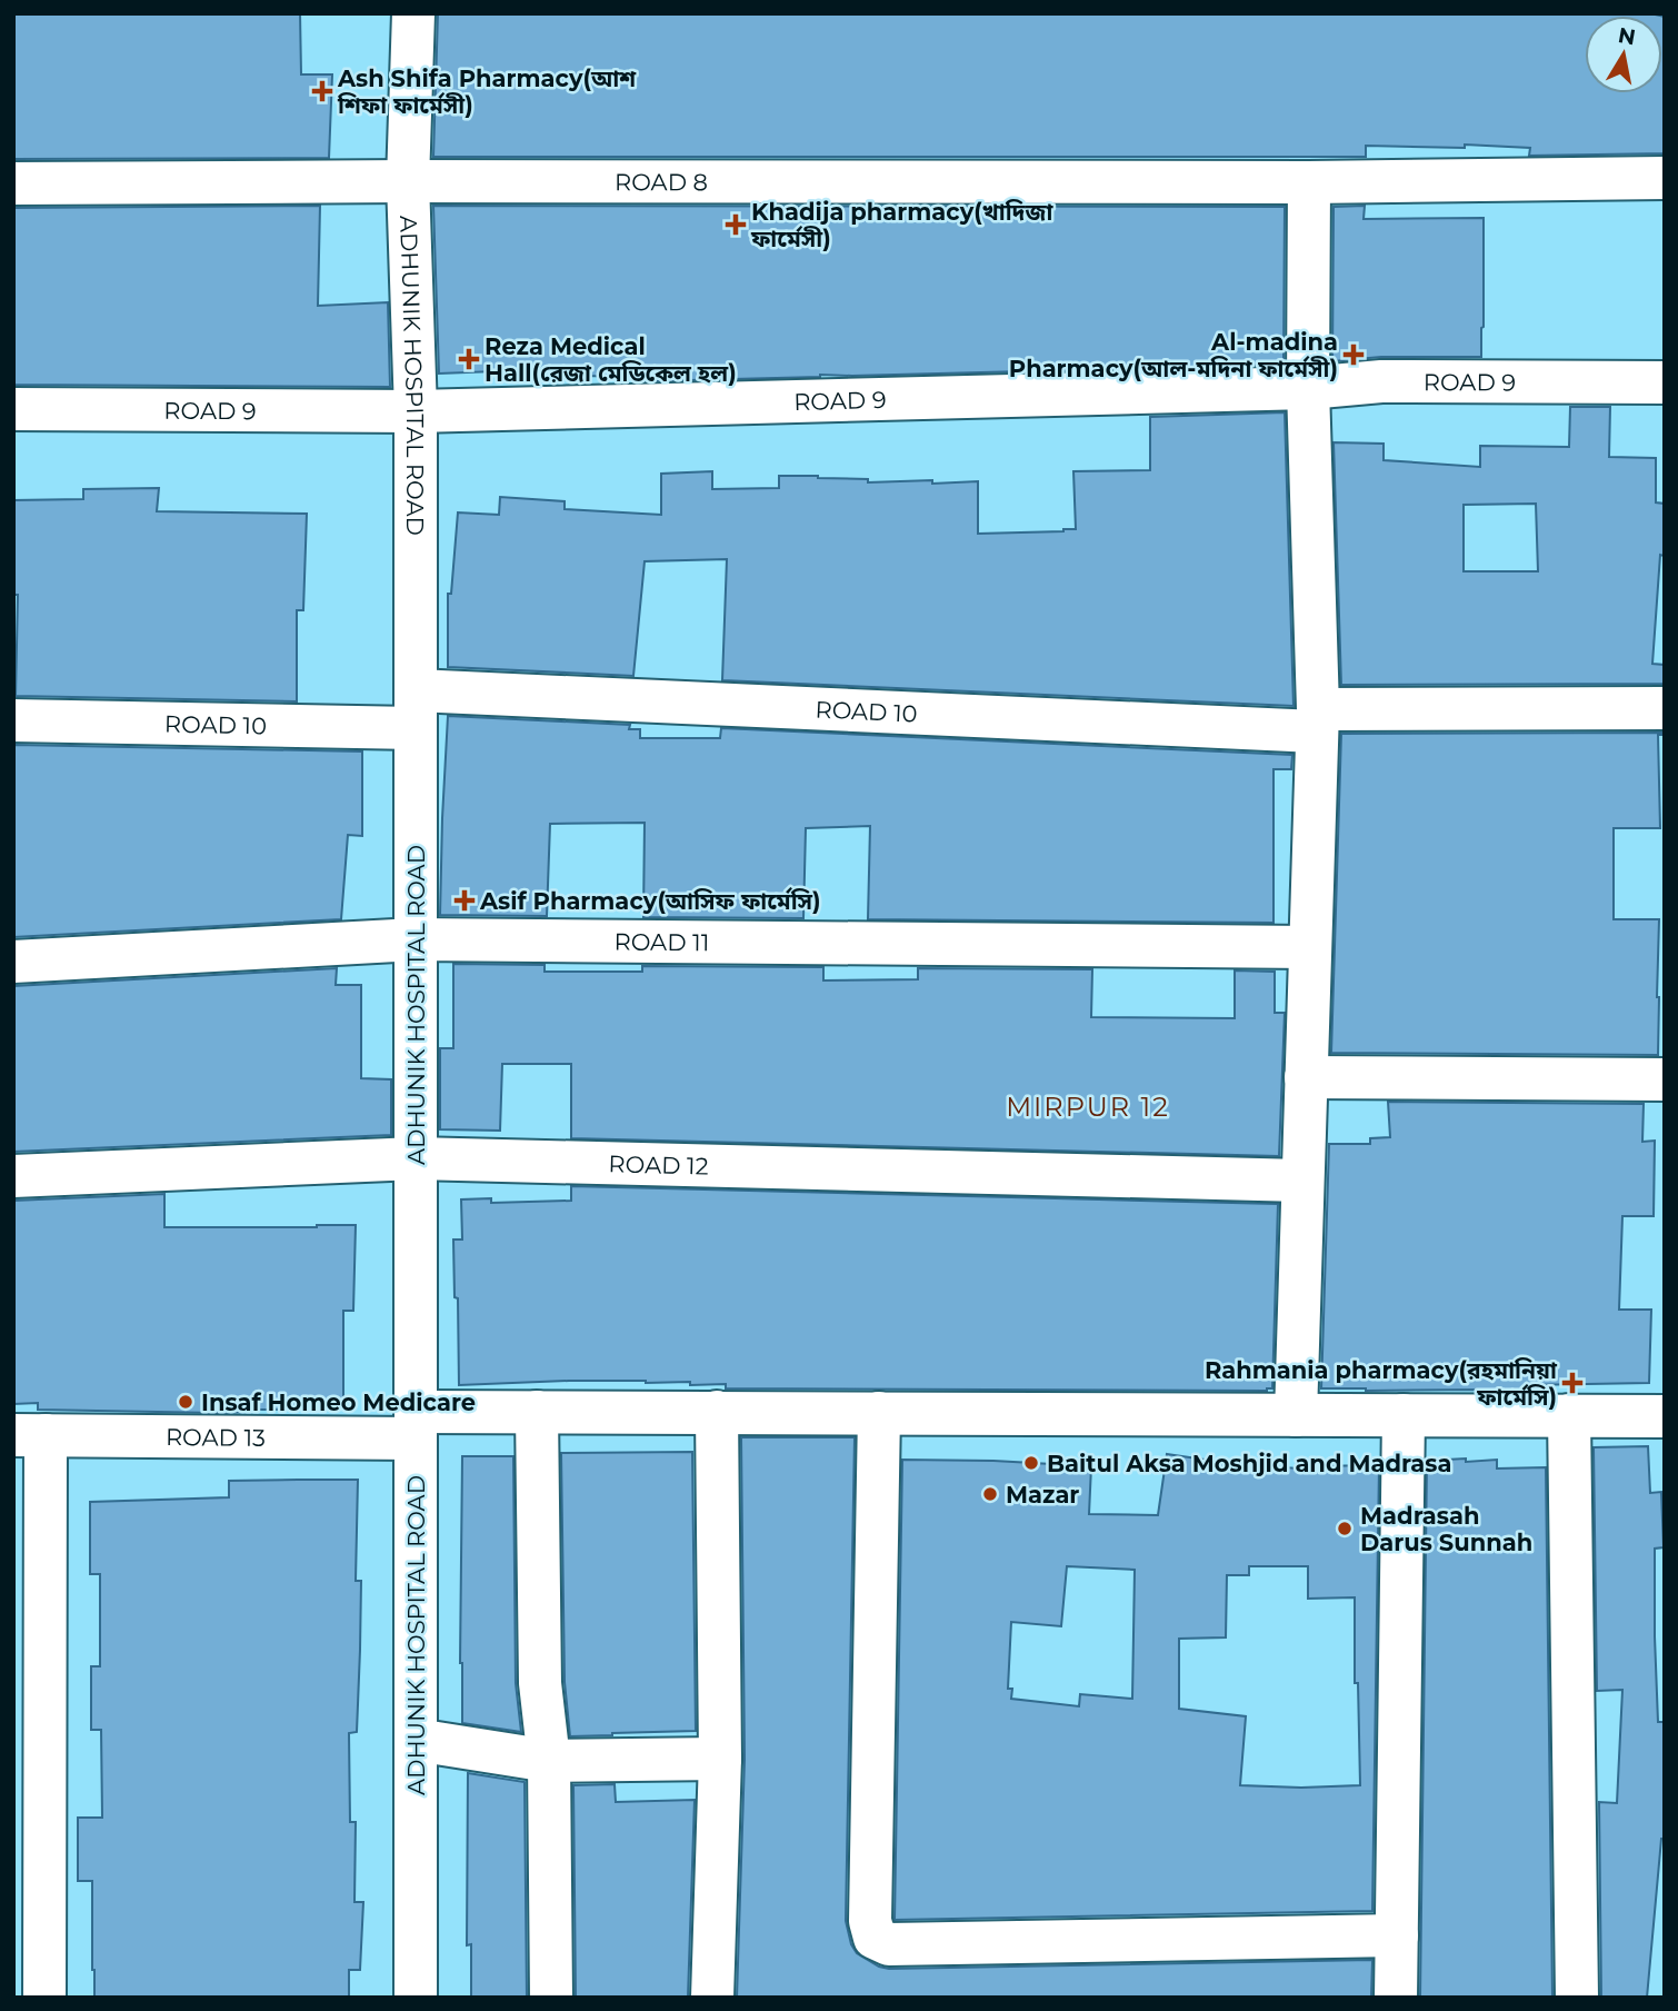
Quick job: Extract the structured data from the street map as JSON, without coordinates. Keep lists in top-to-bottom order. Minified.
{"streets":{"street":["ROAD 8","ADHUNIK HOSPITAL ROAD","ROAD 9","ROAD 10","ROAD 11","ROAD 12","ROAD 13"]},"crossings":[["ROAD 8","ADHUNIK HOSPITAL ROAD"],["ADHUNIK HOSPITAL ROAD","ROAD 9"],["ADHUNIK HOSPITAL ROAD","ROAD 10"],["ADHUNIK HOSPITAL ROAD","ROAD 11"],["ADHUNIK HOSPITAL ROAD","ROAD 12"],["ADHUNIK HOSPITAL ROAD","ROAD 13"]],"districts":["MIRPUR 12"],"places":{"health":["Ash Shifa Pharmacy(আশ শিফা ফার্মেসী)","Khadija pharmacy(খাদিজা ফার্মেসী)","Al-madina Pharmacy(আল-মদিনা ফার্মেসী)","Reza Medical Hall(রেজা মেডিকেল হল)","Asif Pharmacy(আসিফ ফার্মেসি)","Rahmania pharmacy(রহমানিয়া ফার্মেসি)"],"other":["Insaf Homeo Medicare","Baitul Aksa Moshjid and Madrasa","Mazar","Madrasah Darus Sunnah"]},"north":"top"}
